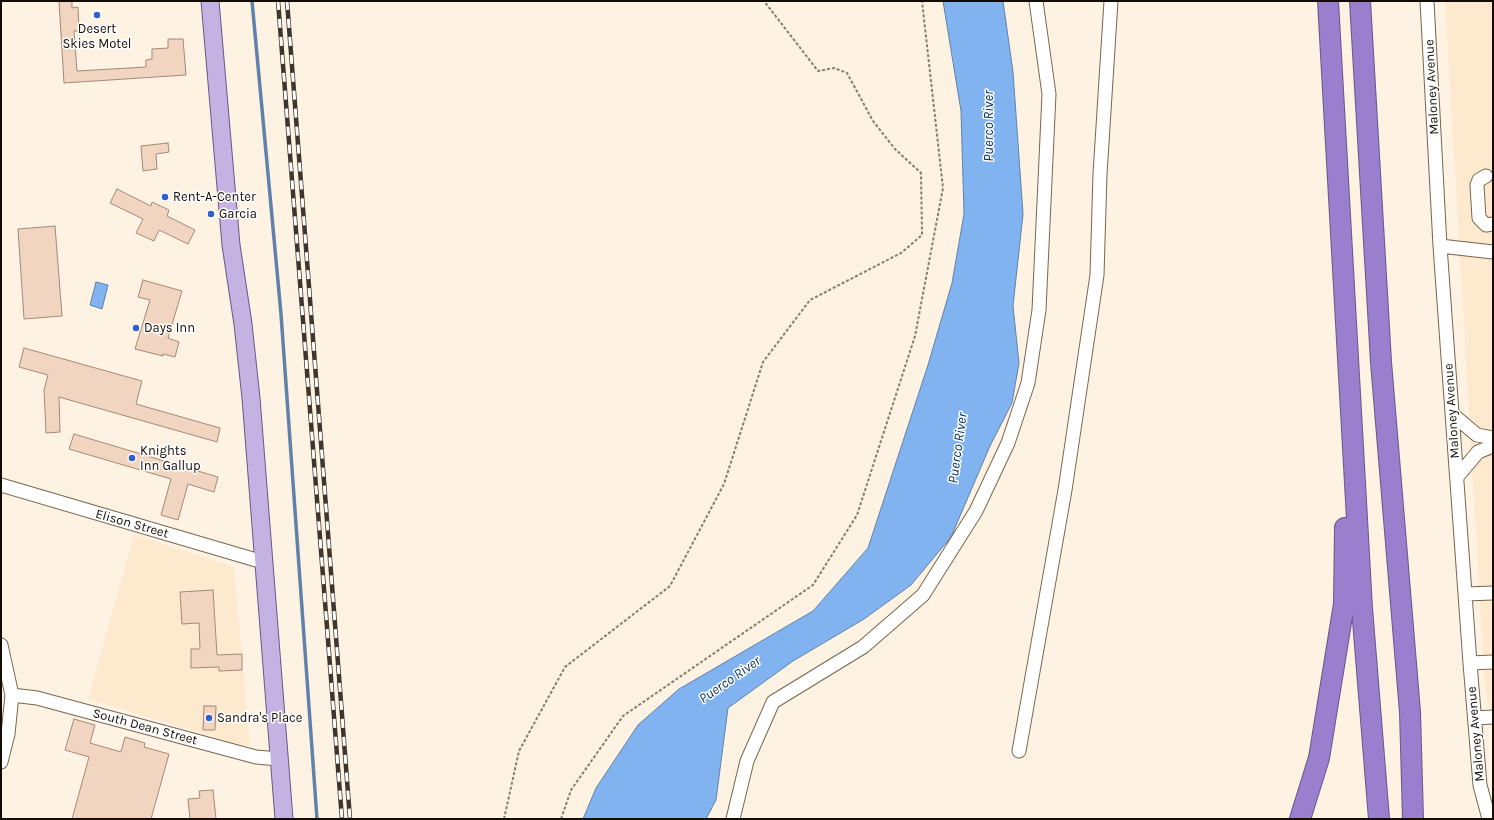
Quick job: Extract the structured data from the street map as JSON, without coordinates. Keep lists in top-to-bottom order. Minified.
{"streets":{"street":["Maloney Avenue","Elison Street","South Dean Street"]},"water":["Puerco River"],"places":["Desert Skies Motel","Rent-A-Center","Garcia","Days Inn","Knights Inn Gallup","Sandra's Place"]}
